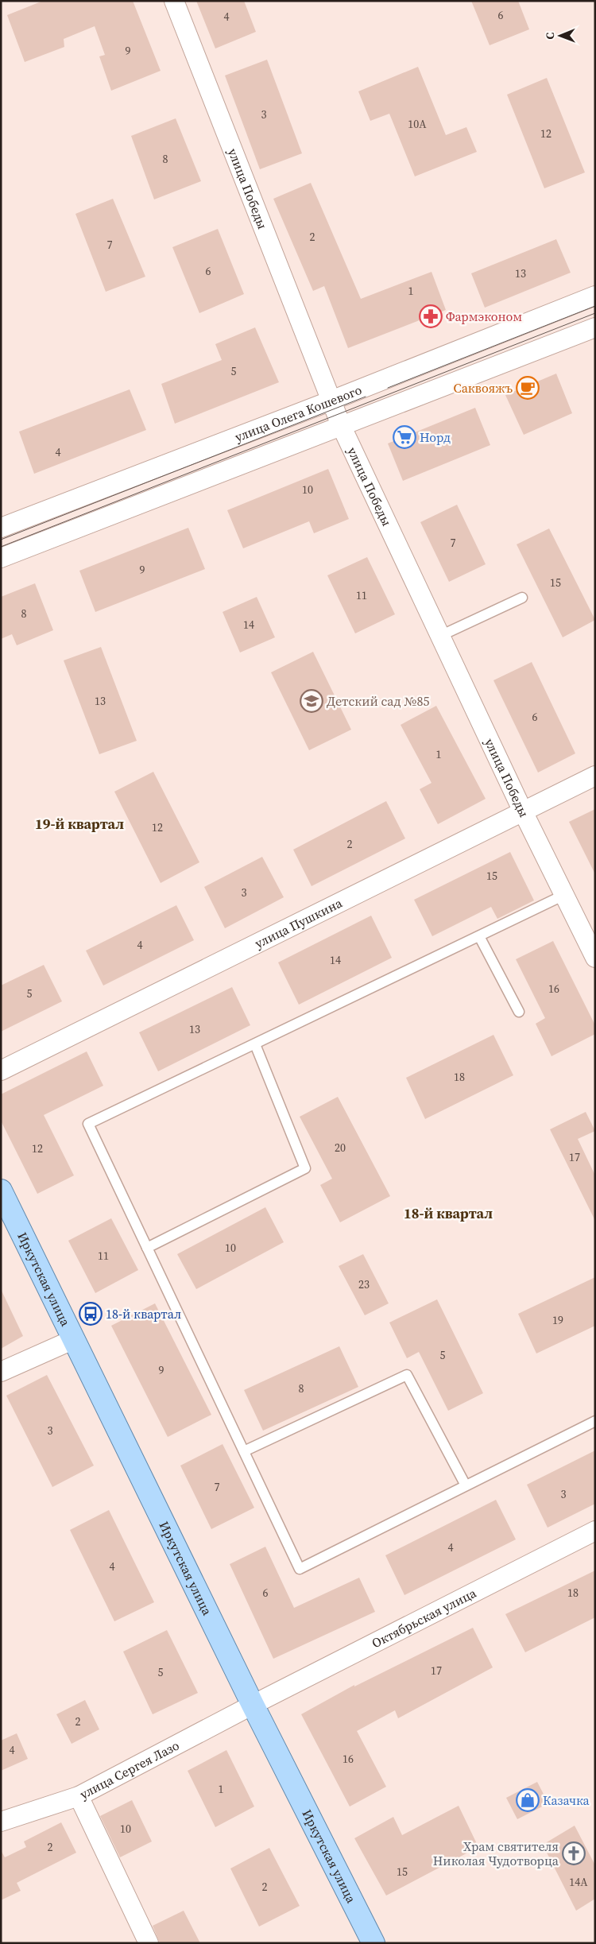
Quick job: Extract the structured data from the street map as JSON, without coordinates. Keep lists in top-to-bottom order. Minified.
{"streets":{"main road":["Иркутская улица"],"street":["улица Победы","улица Олега Кошевого","улица Пушкина","Октябрьская улица","улица Сергея Лазо"]},"crossings":[["улица Победы","улица Олега Кошевого"],["улица Победы","улица Пушкина"],["Иркутская улица","Октябрьская улица"],["Иркутская улица","улица Сергея Лазо"],["Октябрьская улица","улица Сергея Лазо"]],"districts":["19-й квартал","18-й квартал"],"places":{"pharmacy":["Фармэконом"],"cafe":["Саквояжъ"],"supermarket":["Норд"],"school or university":["Детский сад №85"],"bus stop":["18-й квартал"],"shop":["Казачка"],"church":["Храм святителя Николая Чудотворца"]},"house_numbers":["6","4","9","3","10А","12","8","2","7","6","13","1","5","4","10","7","9","15","11","8","14","13","6","1","12","2","15","3","4","14","16","5","13","18","20","12","17","10","11","23","19","5","9","8","3","7","3","4","4","6","18","17","5","2","4","16","1","10","2","15","14А","2"],"north":"left"}
